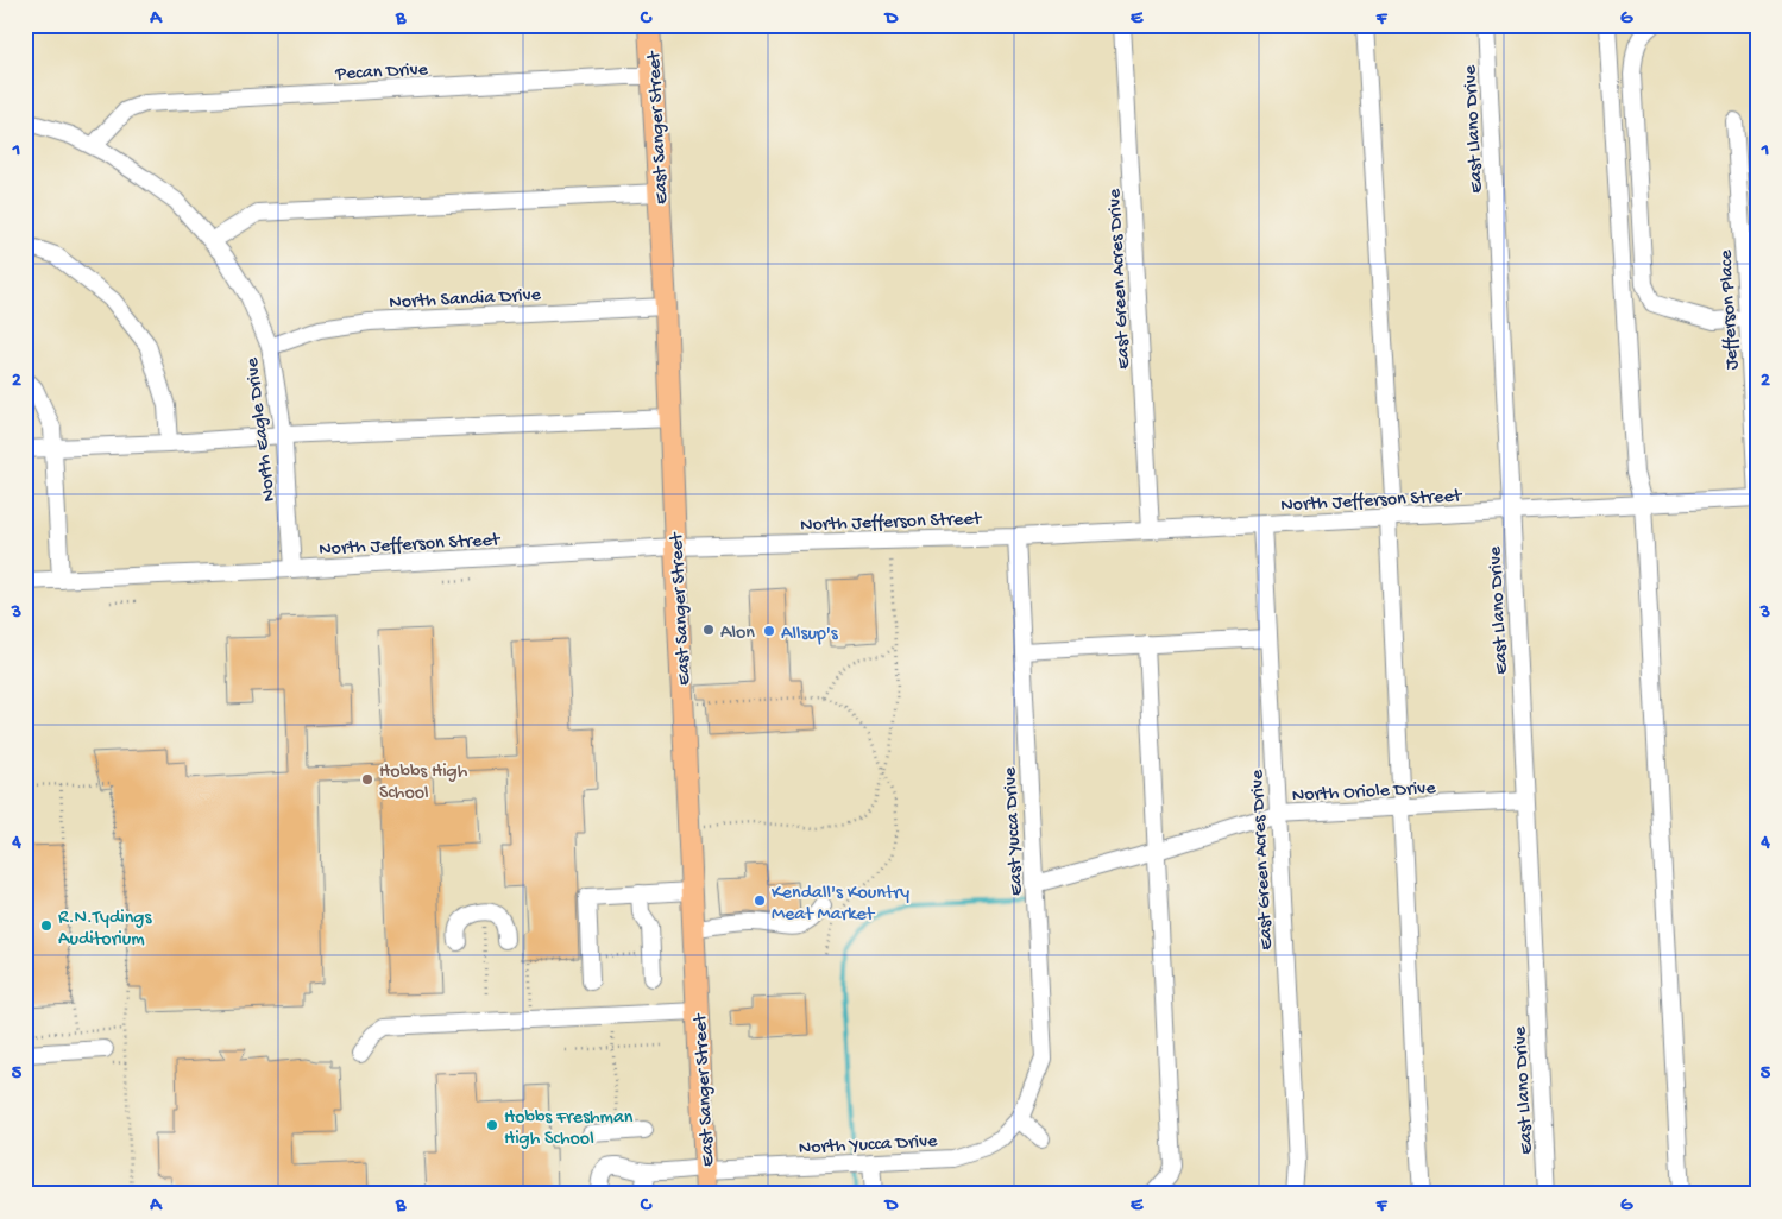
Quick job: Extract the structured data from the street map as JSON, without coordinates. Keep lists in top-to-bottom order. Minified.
{"streets":{"main road":["East Sanger Street"],"street":["Pecan Drive","East Llano Drive","East Green Acres Drive","North Sandia Drive","Jefferson Place","North Eagle Drive","North Jefferson Street","North Oriole Drive","East Yucca Drive","North Yucca Drive"]},"crossings":[["Pecan Drive","East Sanger Street"],["Pecan Drive","North Eagle Drive"],["East Sanger Street","North Sandia Drive"],["East Sanger Street","North Jefferson Street"],["East Sanger Street","North Yucca Drive"],["East Llano Drive","North Jefferson Street"],["East Llano Drive","North Oriole Drive"],["East Green Acres Drive","North Jefferson Street"],["East Green Acres Drive","North Oriole Drive"],["North Sandia Drive","North Eagle Drive"],["Jefferson Place","North Jefferson Street"],["North Eagle Drive","North Jefferson Street"],["North Jefferson Street","East Yucca Drive"],["North Oriole Drive","East Yucca Drive"],["East Yucca Drive","North Yucca Drive"]],"places":["Alon","Allsup's","Hobbs High School","Kendall's Kountry Meat Market","R.N.Tydings Auditorium","Hobbs Freshman High School"],"grid":{"columns":["A","B","C","D","E","F","G"],"rows":["1","2","3","4","5"]}}
